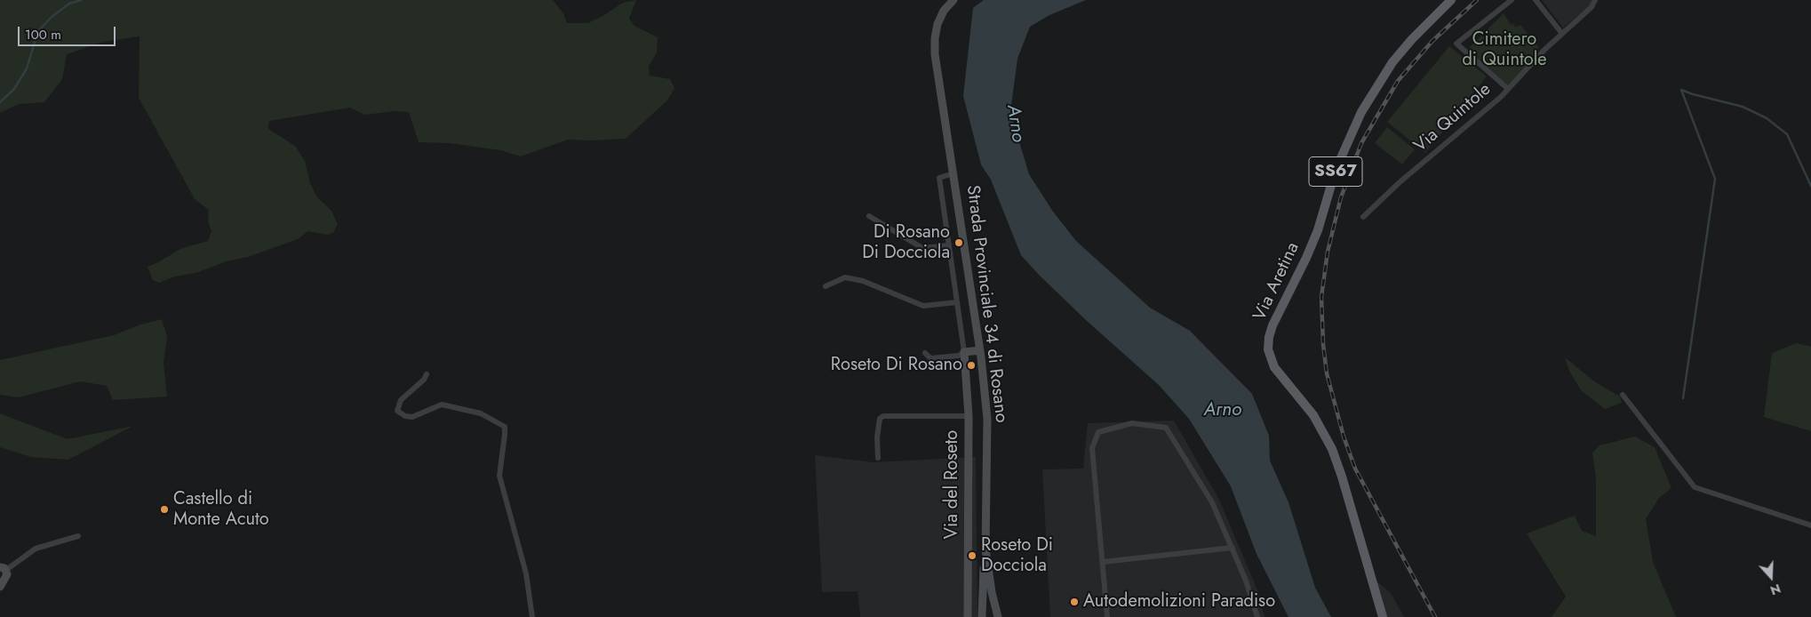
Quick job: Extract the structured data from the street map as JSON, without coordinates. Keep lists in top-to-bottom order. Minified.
{"streets":{"main road":["SS67","Via Aretina","Strada Provinciale 34 di Rosano","Via del Roseto"],"street":["Via Quintole"]},"crossings":[["Strada Provinciale 34 di Rosano","Via del Roseto"]],"water":["Arno"],"parks":["Cimitero di Quintole"],"places":["Di Rosano Di Docciola","Roseto Di Rosano","Castello di Monte Acuto","Roseto Di Docciola","Autodemolizioni Paradiso"],"scale_bar":"100 m","north":"bottom"}
